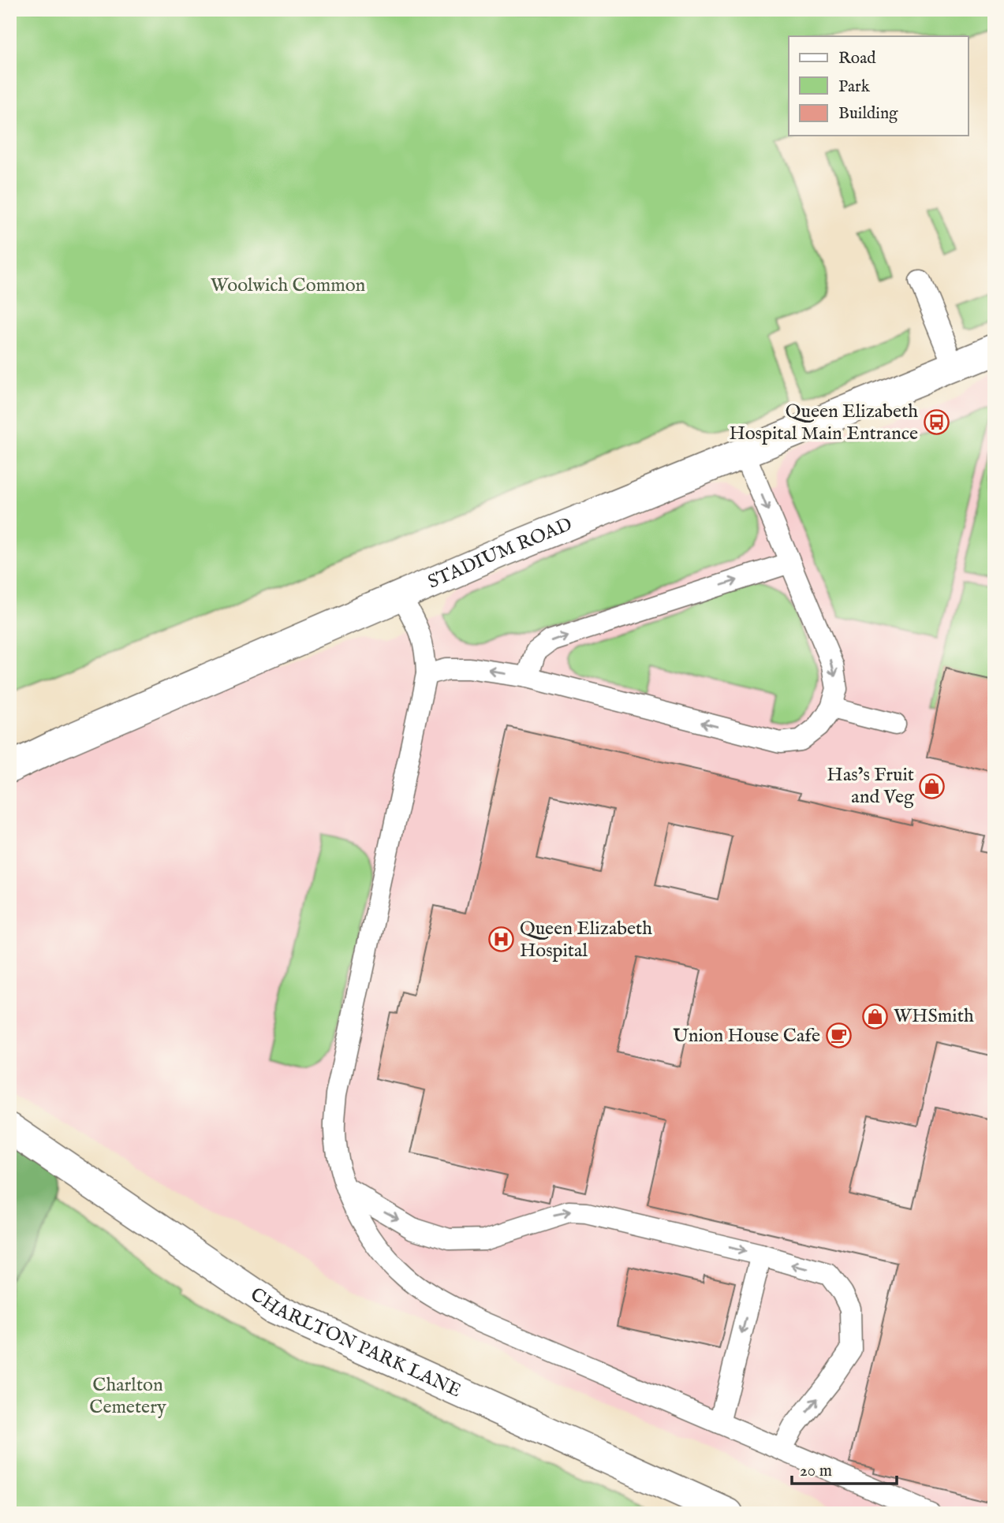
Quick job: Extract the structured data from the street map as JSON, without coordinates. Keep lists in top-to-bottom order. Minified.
{"streets":{"street":["STADIUM ROAD","CHARLTON PARK LANE"]},"parks":["Woolwich Common","Charlton Cemetery"],"places":{"bus stop":["Queen Elizabeth Hospital Main Entrance"],"shop":["Has’s Fruit and Veg","WHSmith"],"hospital":["Queen Elizabeth Hospital"],"cafe":["Union House Cafe"]},"legend":["Road","Park","Building"],"scale_bar":"20 m"}
